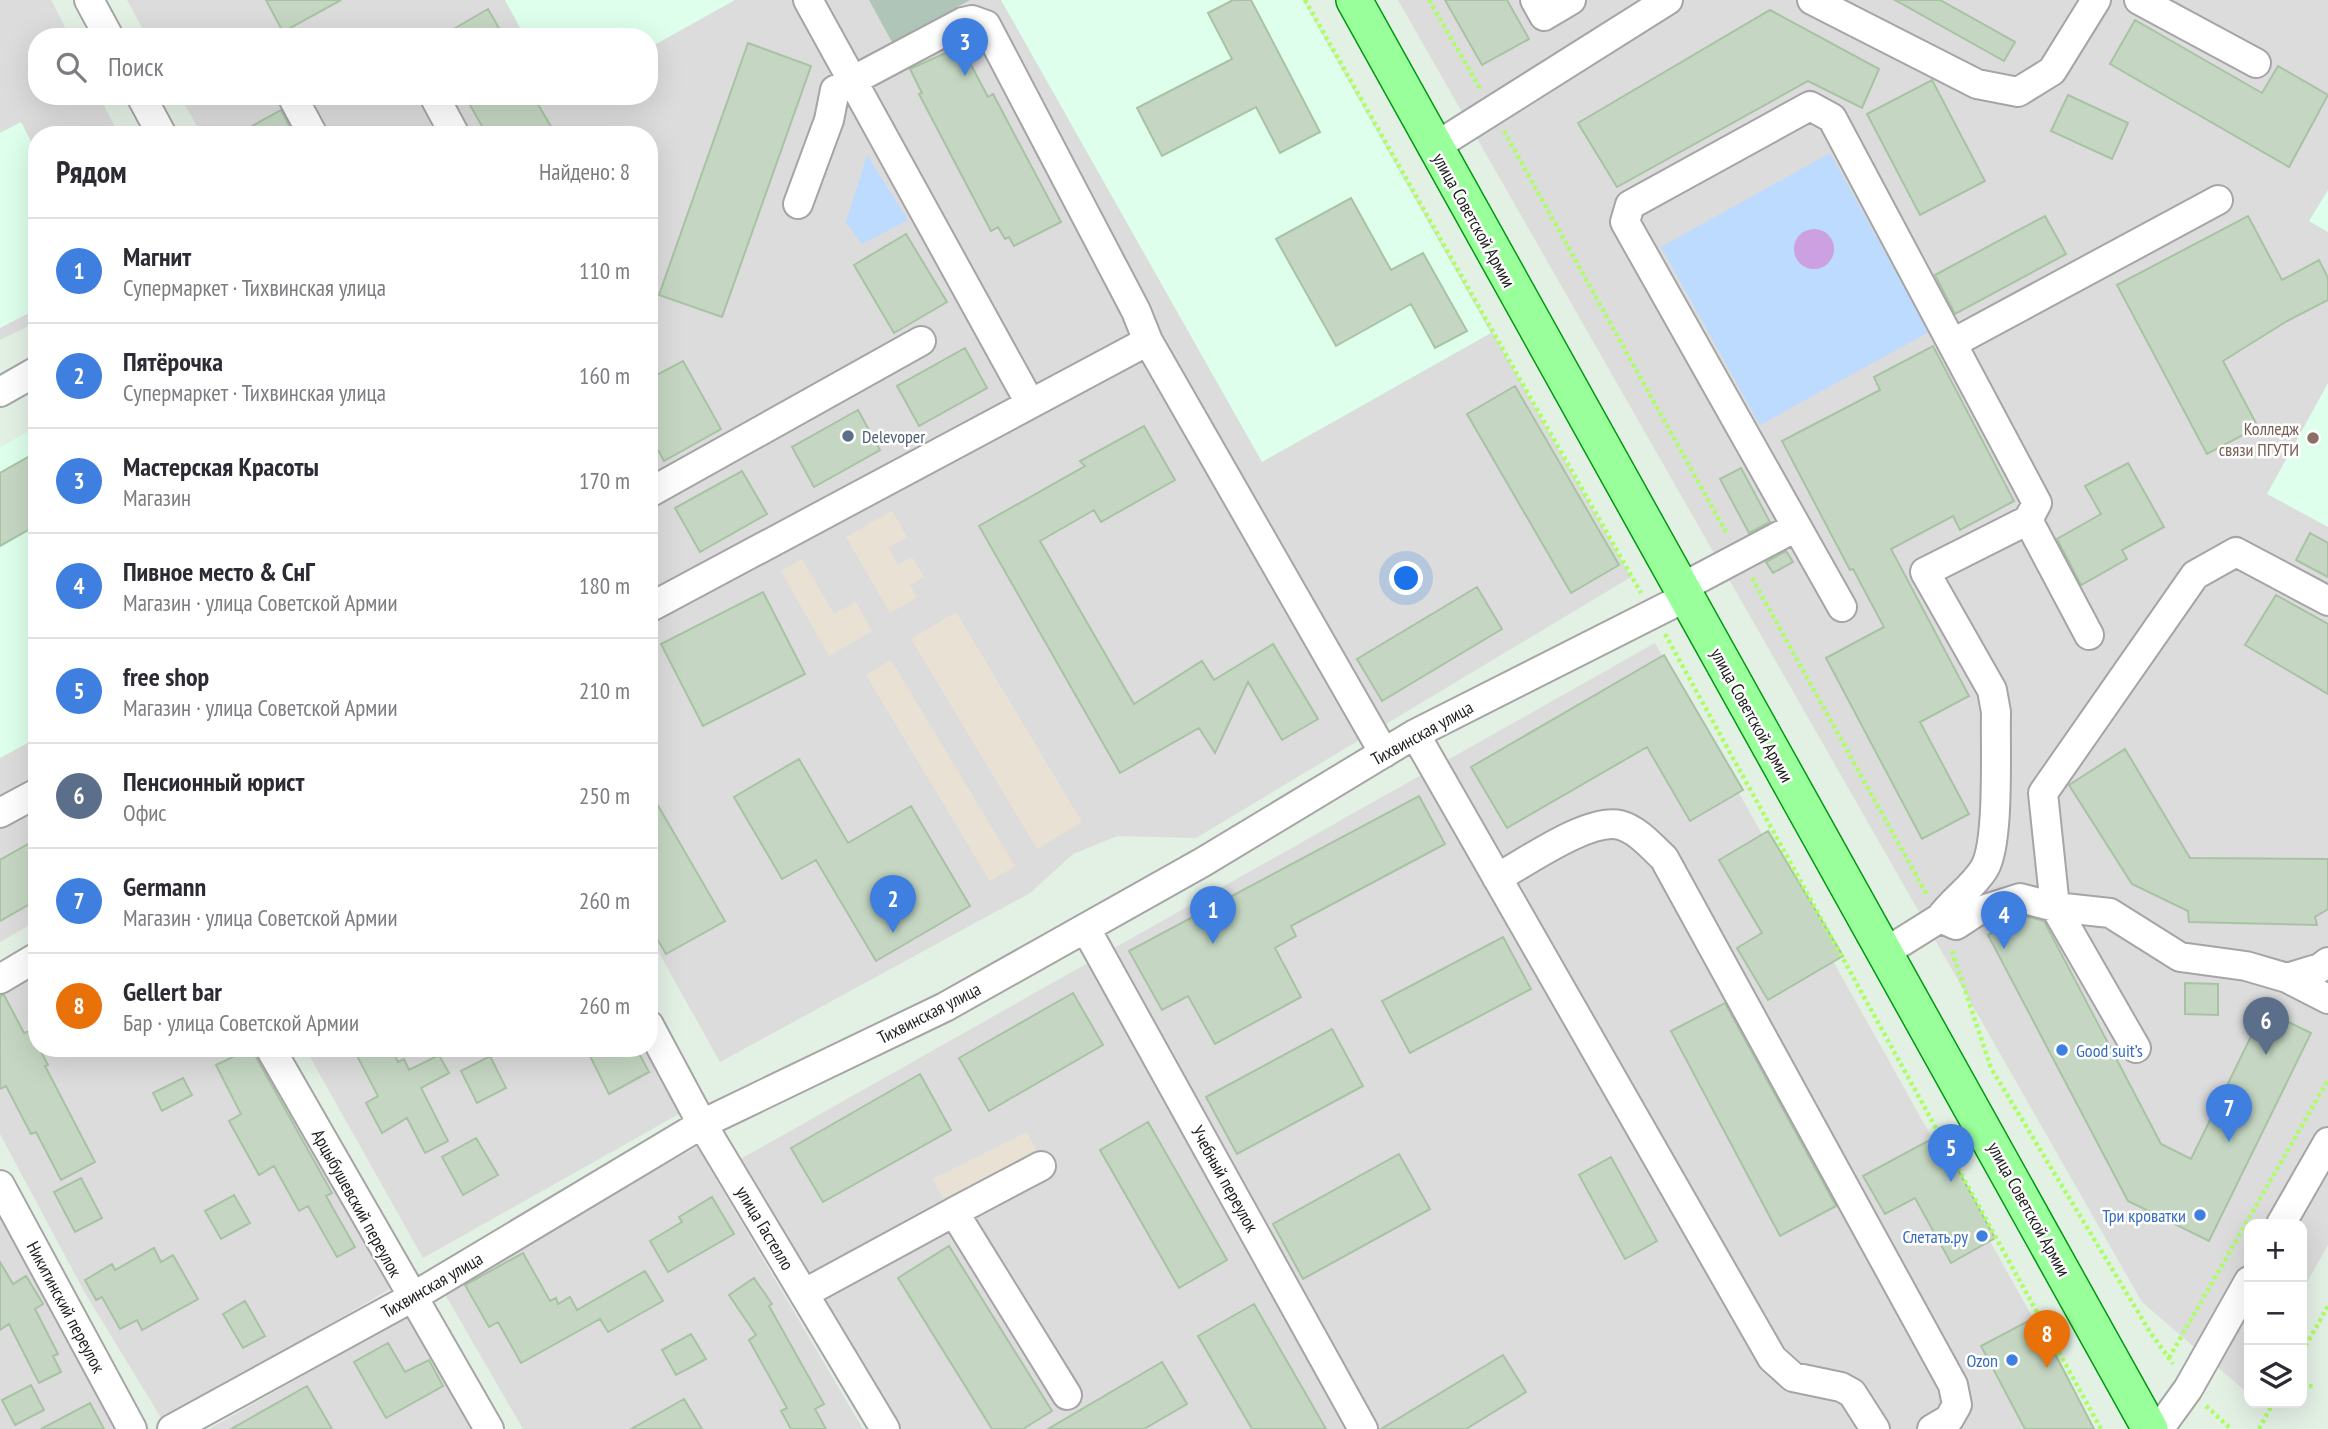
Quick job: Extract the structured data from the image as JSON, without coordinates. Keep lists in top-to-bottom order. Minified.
{"streets":{"main road":["улица Советской Армии"],"street":["Тихвинская улица","Учебный переулок","Арцыбушевский переулок","улица Гастелло","Никитинский переулок"]},"crossings":[["улица Советской Армии","Тихвинская улица"],["Тихвинская улица","Учебный переулок"],["Тихвинская улица","Арцыбушевский переулок"],["Тихвинская улица","улица Гастелло"]],"places":["Delevoper","Колледж связи ПГУТИ","Good suit’s","Три кроватки","Слетать.ру","Ozon"],"page":{"pins":["3","2","1","4","6","7","5","8"],"search":"Поиск","heading":["Рядом","Найдено: 8"],"list":[{"mark":"1","name":"Магнит","note":"Супермаркет · Тихвинская улица","value":"110 m"},{"mark":"2","name":"Пятёрочка","note":"Супермаркет · Тихвинская улица","value":"160 m"},{"mark":"3","name":"Мастерская Красоты","note":"Магазин","value":"170 m"},{"mark":"4","name":"Пивное место & СнГ","note":"Магазин · улица Советской Армии","value":"180 m"},{"mark":"5","name":"free shop","note":"Магазин · улица Советской Армии","value":"210 m"},{"mark":"6","name":"Пенсионный юрист","note":"Офис","value":"250 m"},{"mark":"7","name":"Germann","note":"Магазин · улица Советской Армии","value":"260 m"},{"mark":"8","name":"Gellert bar","note":"Бар · улица Советской Армии","value":"260 m"}],"map_buttons":["+","−"]}}
